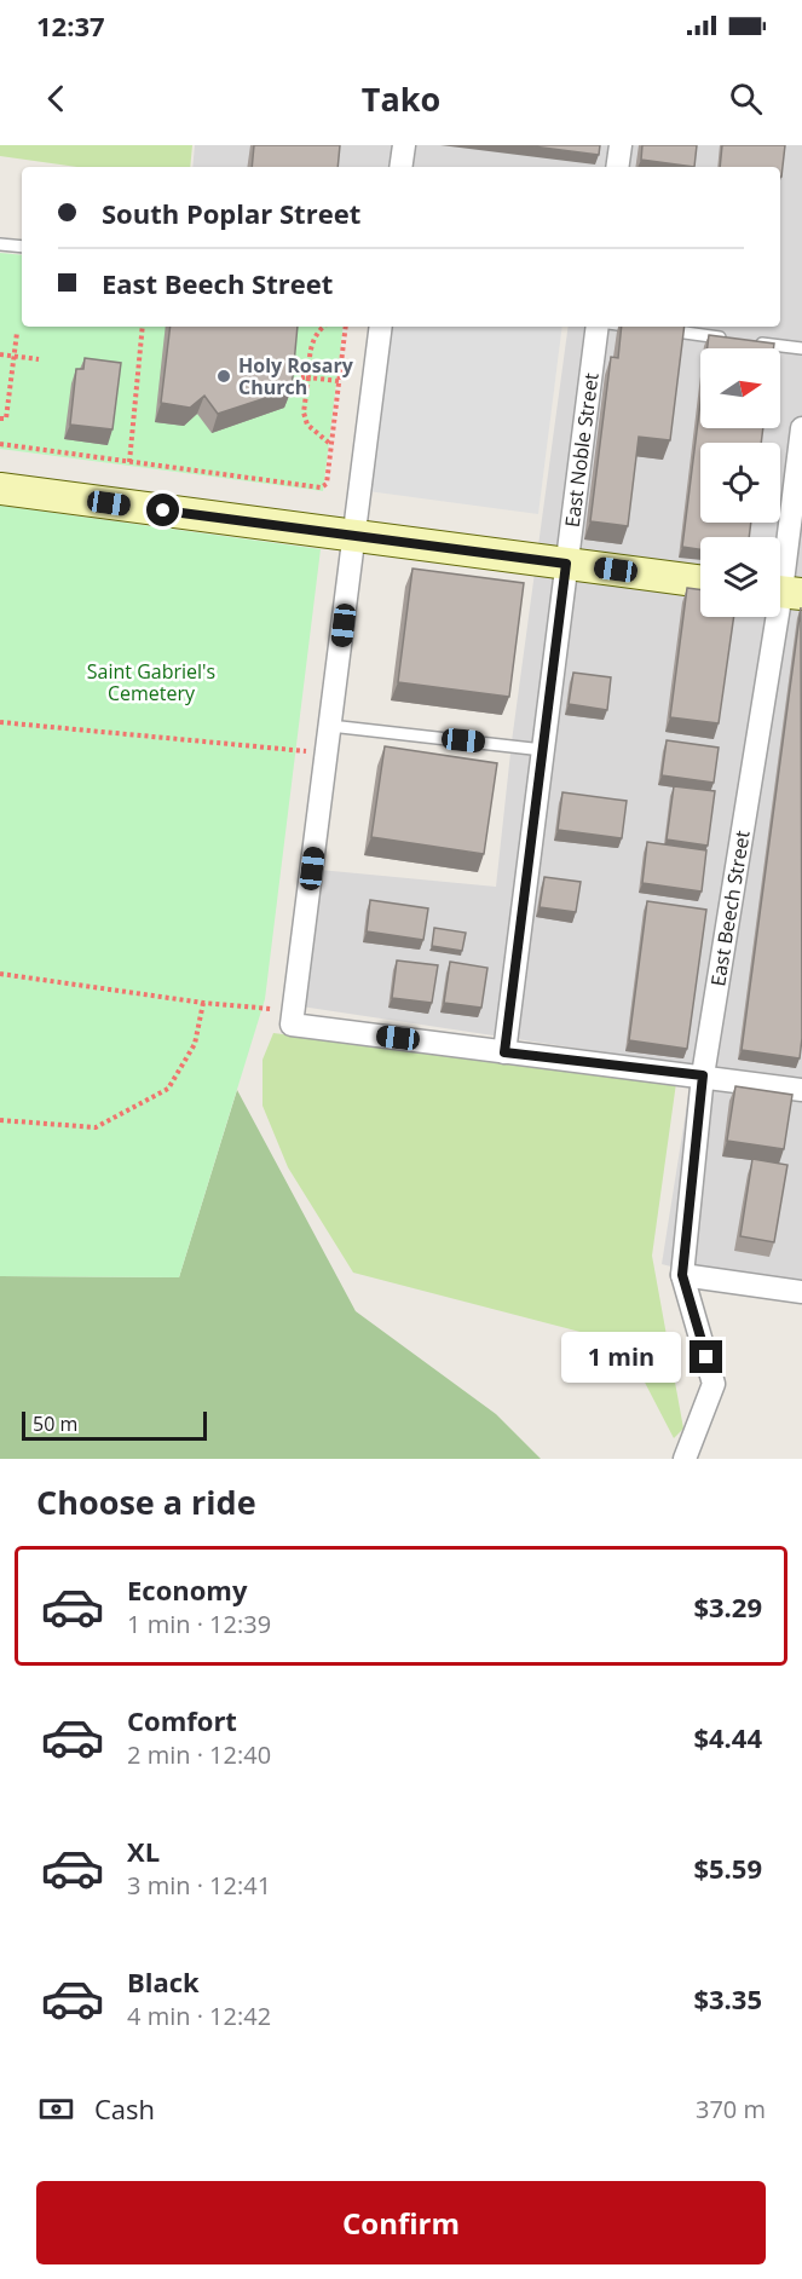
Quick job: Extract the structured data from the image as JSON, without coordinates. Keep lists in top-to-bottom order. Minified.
{"streets":{"street":["East Noble Street","East Beech Street"]},"parks":["Saint Gabriel's Cemetery"],"places":["Holy Rosary Church"],"scale_bar":"50 m","north":"right","page":{"status":"12:37","header":"Tako","banner":["South Poplar Street","East Beech Street"],"bubble":"1 min","scale":"50 m","heading":"Choose a ride","list":[{"name":"Economy","note":"1 min · 12:39","value":"$3.29"},{"name":"Comfort","note":"2 min · 12:40","value":"$4.44"},{"name":"XL","note":"3 min · 12:41","value":"$5.59"},{"name":"Black","note":"4 min · 12:42","value":"$3.35"}],"pay":["Cash","370 m"],"buttons":"Confirm"}}
